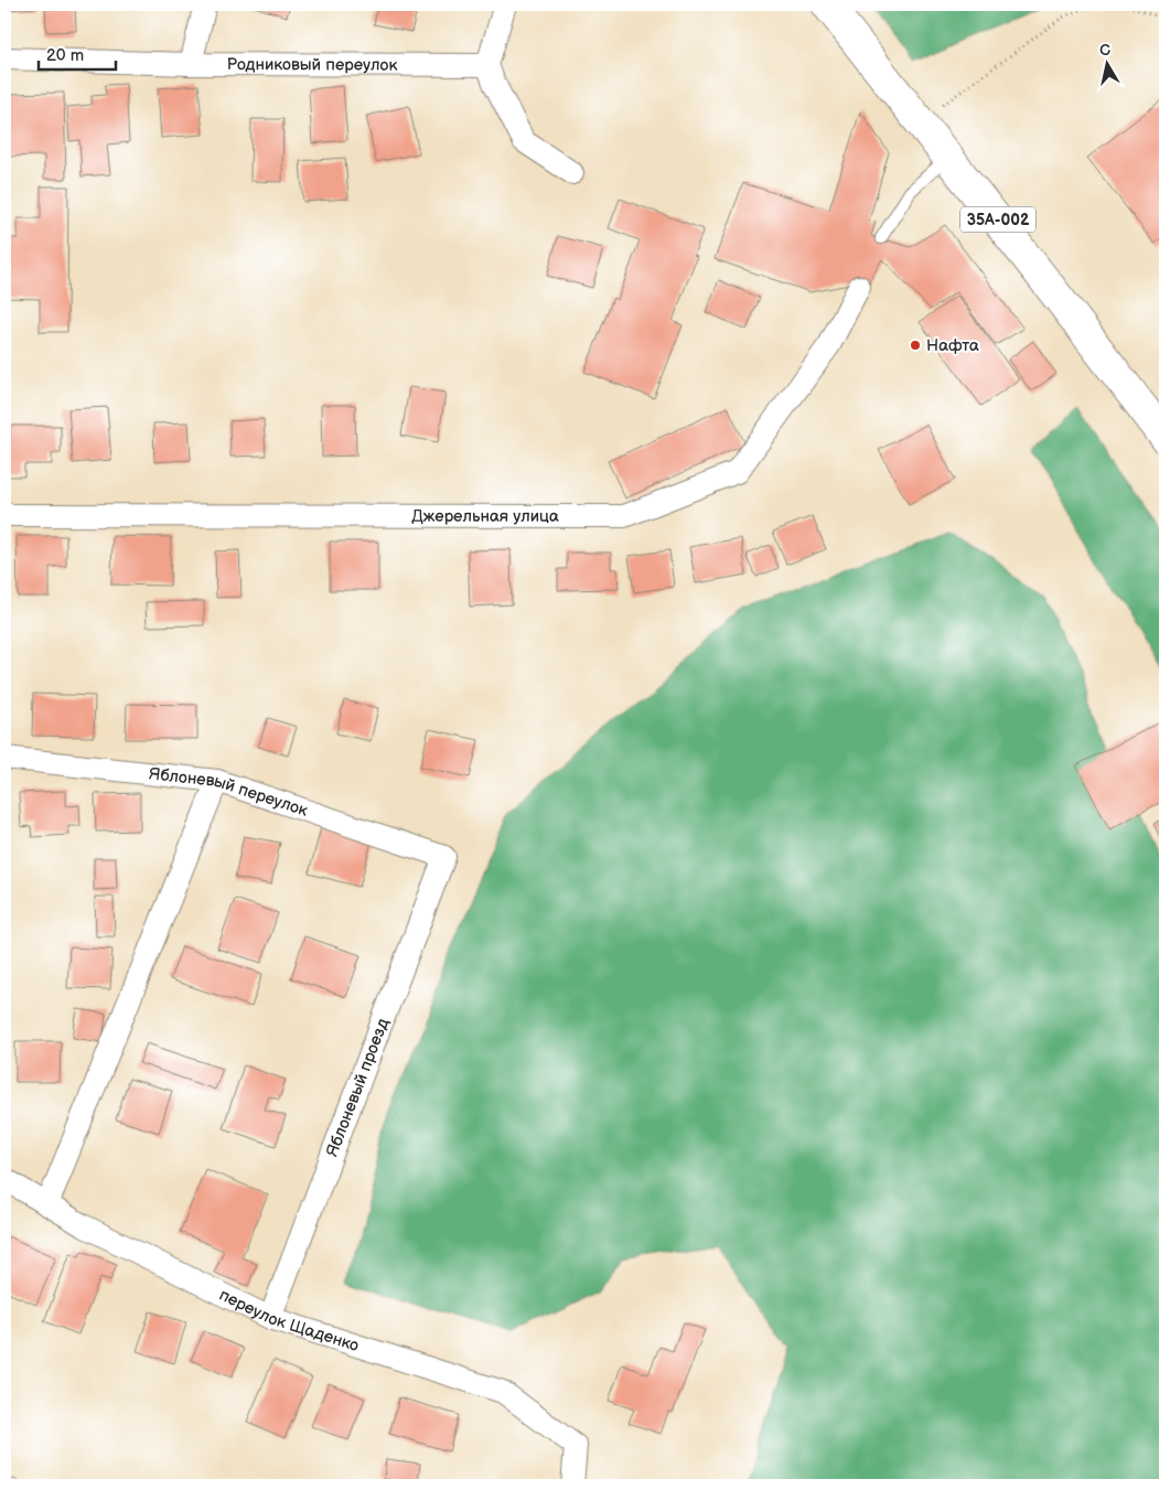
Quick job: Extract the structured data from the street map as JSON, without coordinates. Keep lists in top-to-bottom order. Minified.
{"streets":{"main road":["35А-002"],"street":["Родниковый переулок","Джерельная улица","Яблоневый переулок","Яблоневый проезд","переулок Щаденко"]},"crossings":[["Яблоневый переулок","Яблоневый проезд"],["Яблоневый проезд","переулок Щаденко"]],"places":["Нафта"],"scale_bar":"20 m","north":"top"}
